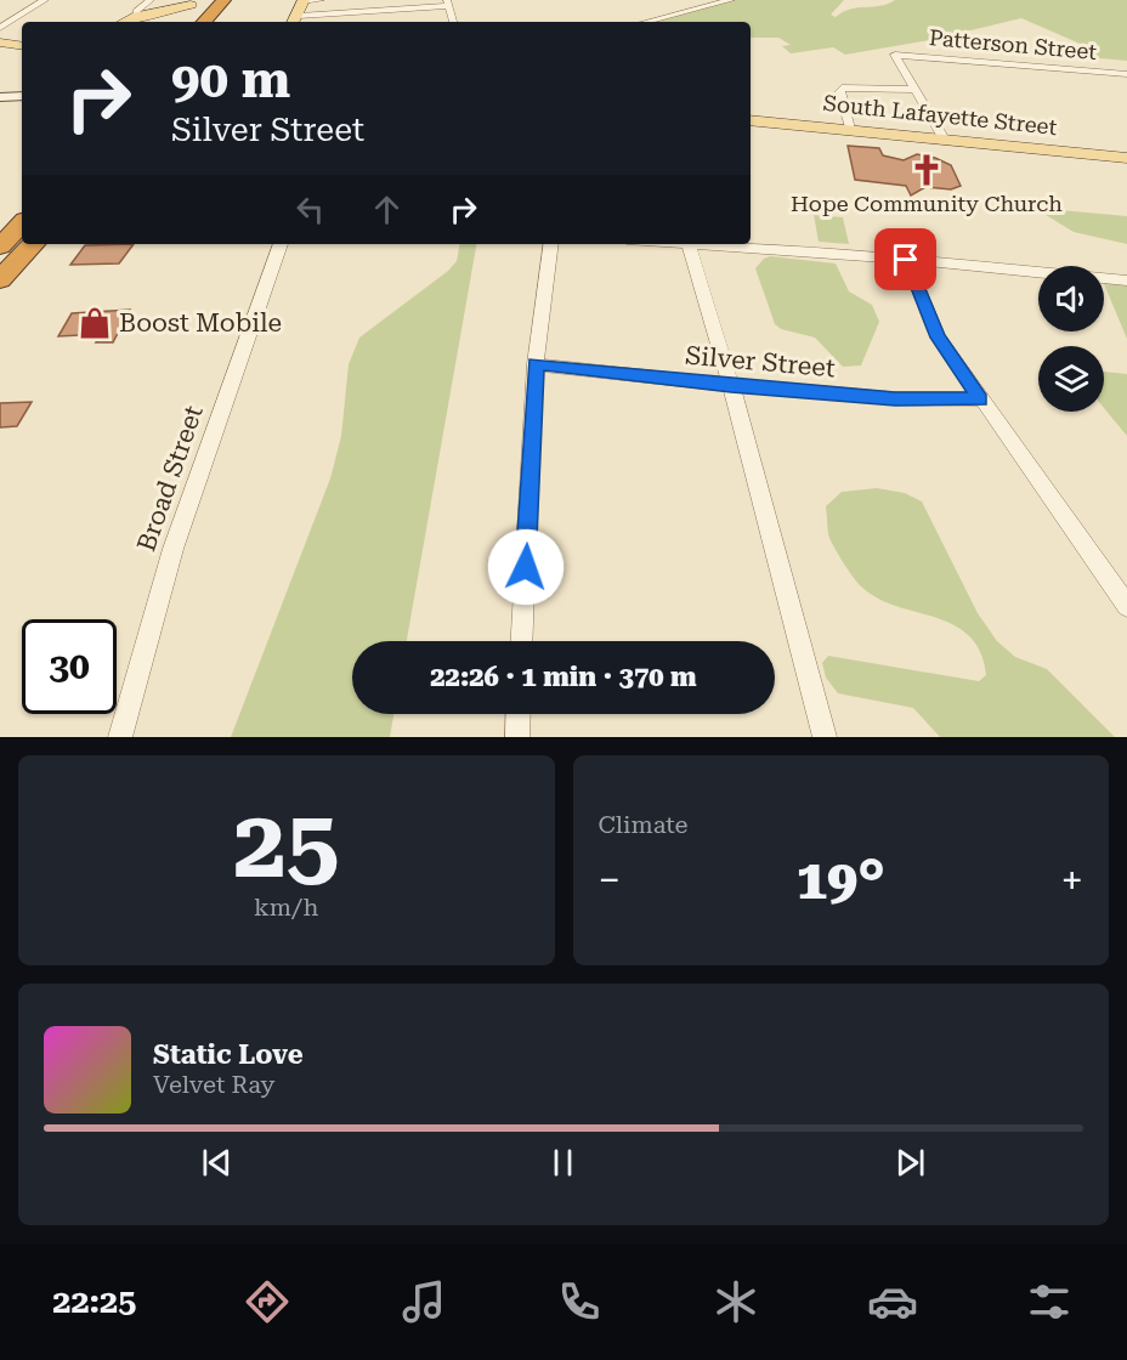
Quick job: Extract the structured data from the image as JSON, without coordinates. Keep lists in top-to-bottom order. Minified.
{"streets":{"main road":["South Lafayette Street"],"street":["Patterson Street","Silver Street","Broad Street"]},"places":{"church":["Hope Community Church"],"shop":["Boost Mobile"]},"page":{"turn":["90 m","Silver Street"],"limit":"30","trip":"22:26 · 1 min · 370 m","tile":[["25","km/h"],"Climate"],"heat":["−","19°","+"],"song":["Static Love","Velvet Ray"],"tabs":"22:25"}}
